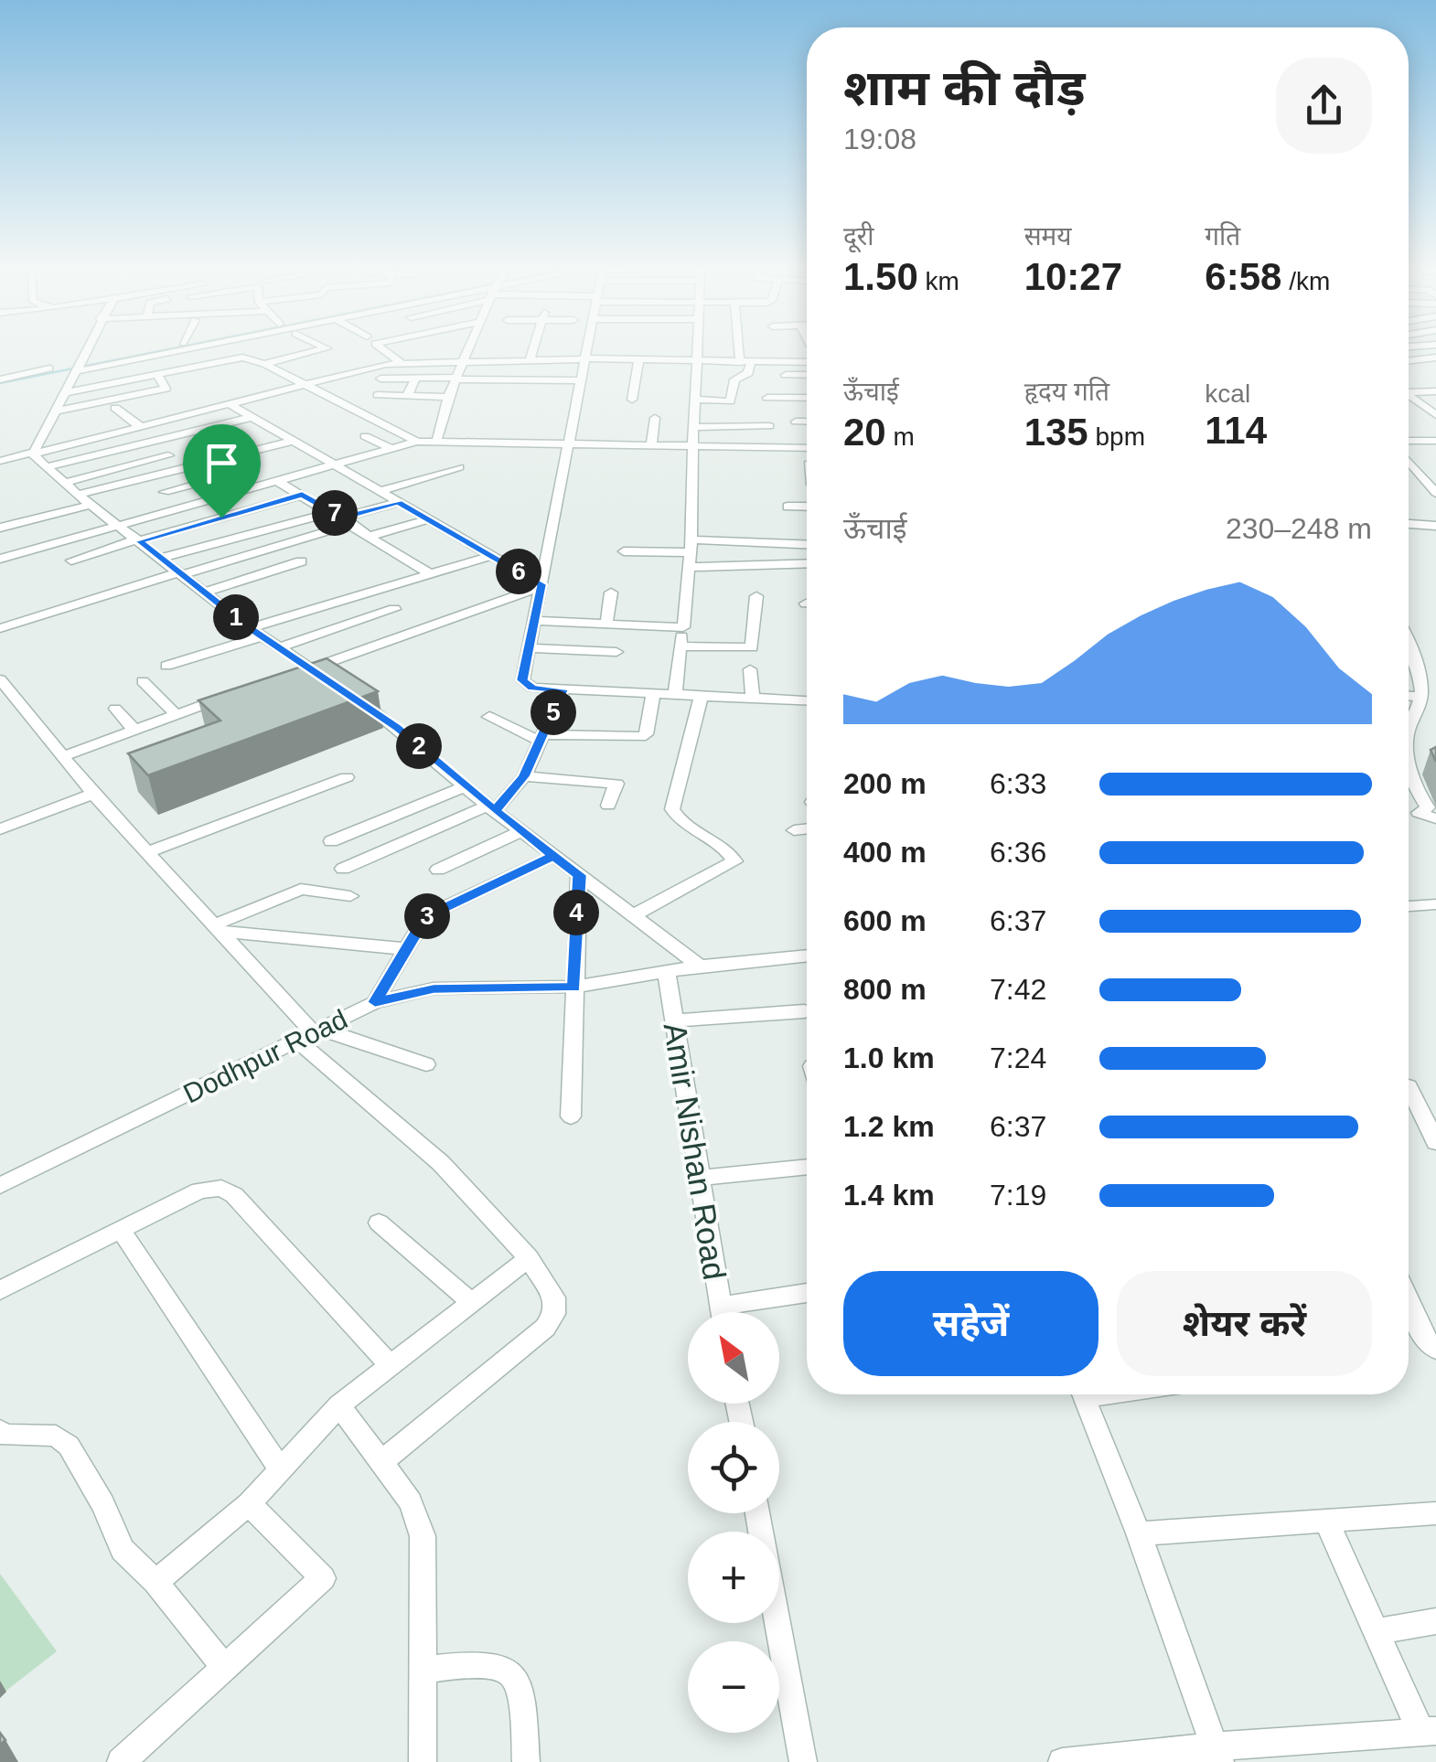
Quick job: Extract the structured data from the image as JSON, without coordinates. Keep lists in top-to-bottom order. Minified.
{"streets":{"street":["Dodhpur Road","Amir Nishan Road"]},"crossings":[["Dodhpur Road","Amir Nishan Road"]],"north":"top left","page":{"heading":["शाम की दौड़","19:08"],"stats":[["दूरी","1.50 km"],["समय","10:27"],["गति","6:58 /km"],["ऊँचाई","20 m"],["हृदय गति","135 bpm"],["kcal","114"]],"pins":["7","6","1","5","2","4","3"],"chart":["ऊँचाई","230–248 m"],"list":[{"name":"200 m","note":"6:33"},{"name":"400 m","note":"6:36"},{"name":"600 m","note":"6:37"},{"name":"800 m","note":"7:42"},{"name":"1.0 km","note":"7:24"},{"name":"1.2 km","note":"6:37"},{"name":"1.4 km","note":"7:19"}],"buttons":["सहेजें","शेयर करें"],"map_buttons":["+","−"]}}
